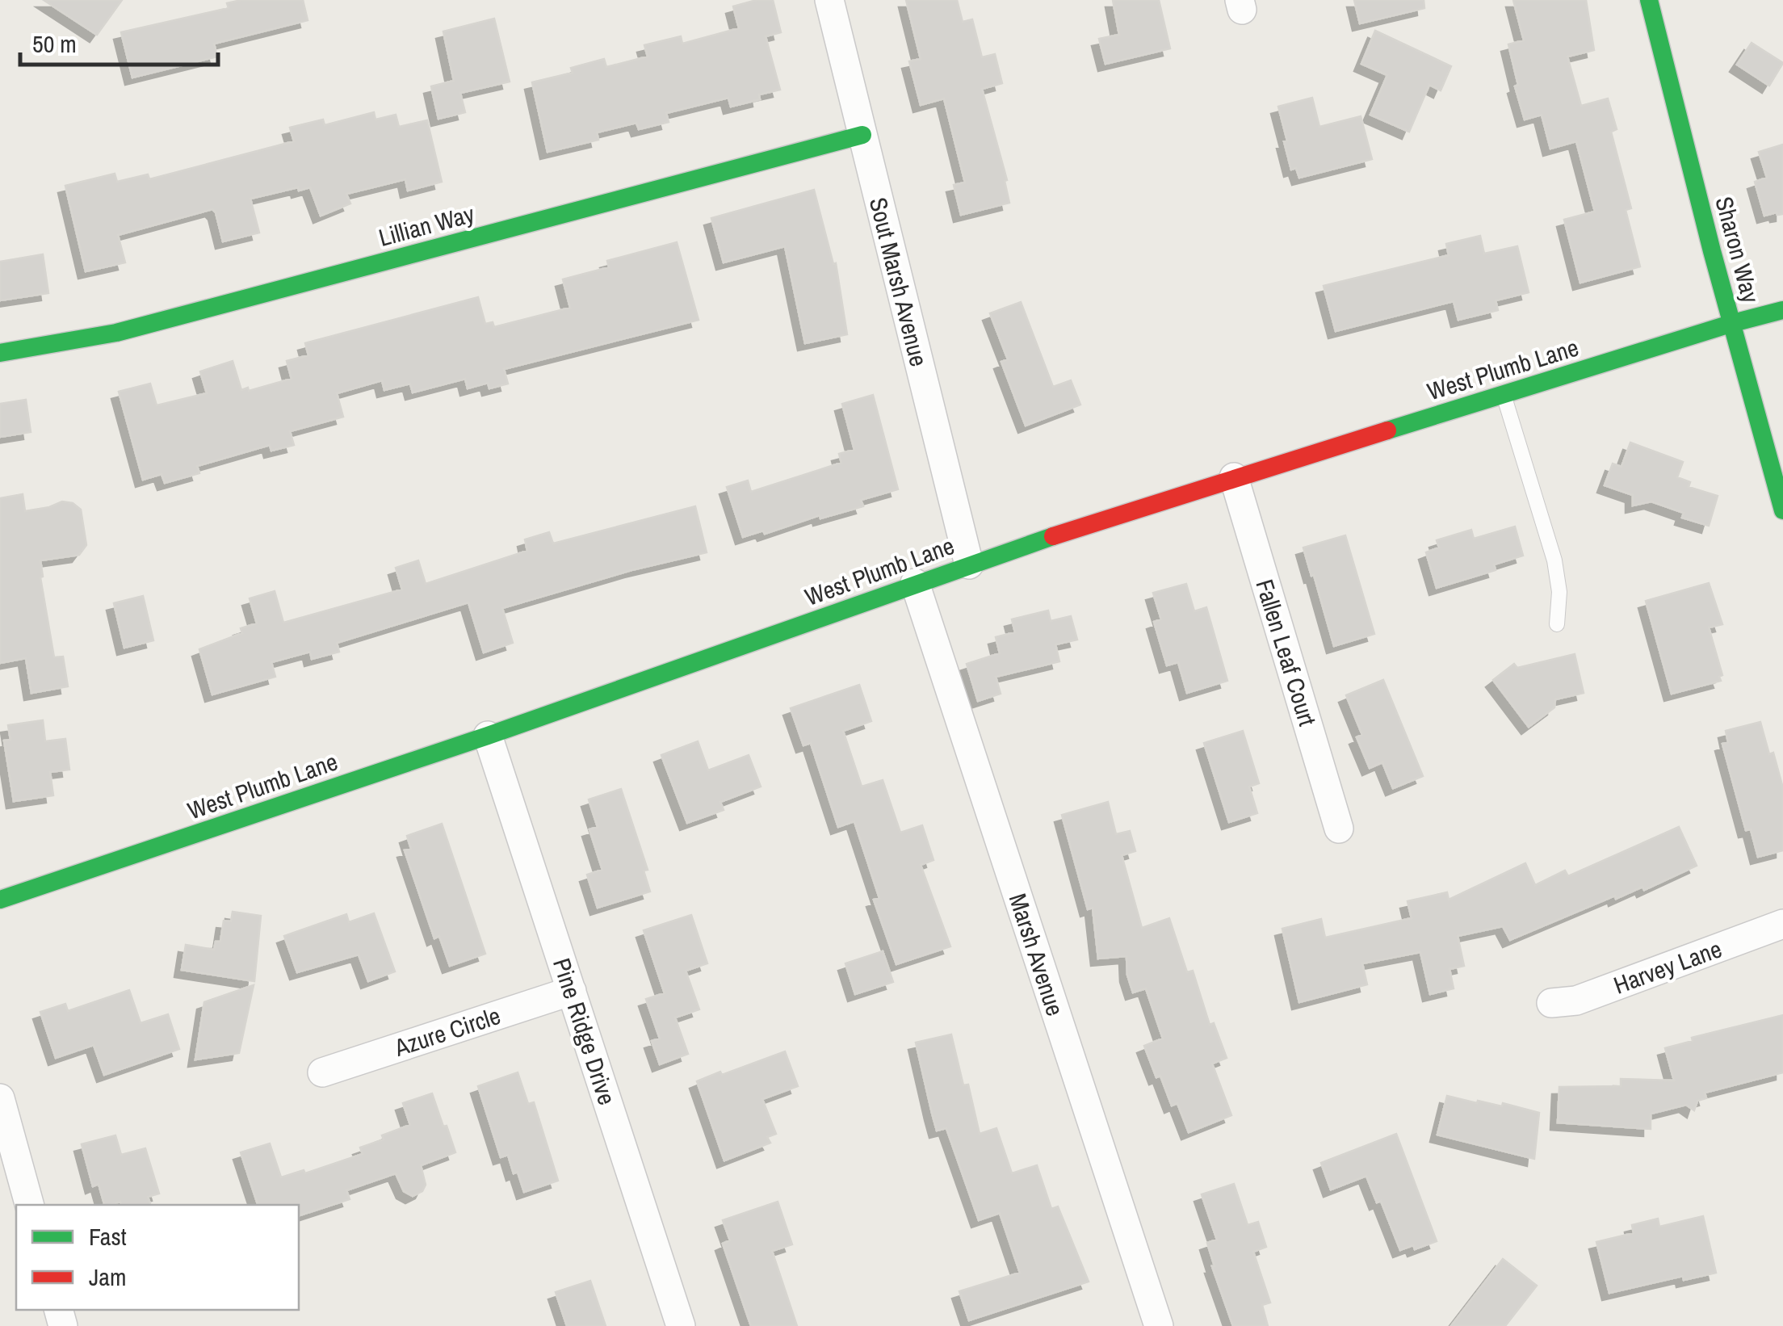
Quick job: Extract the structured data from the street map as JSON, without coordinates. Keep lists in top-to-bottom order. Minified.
{"streets":{"main road":["Lillian Way","Sharon Way","West Plumb Lane"],"street":["Sout Marsh Avenue","Fallen Leaf Court","Marsh Avenue","Harvey Lane","Azure Circle","Pine Ridge Drive"]},"crossings":[["Lillian Way","Sout Marsh Avenue"],["Sharon Way","West Plumb Lane"],["Sout Marsh Avenue","West Plumb Lane"],["West Plumb Lane","Fallen Leaf Court"],["West Plumb Lane","Marsh Avenue"],["West Plumb Lane","Pine Ridge Drive"],["Azure Circle","Pine Ridge Drive"]],"legend":["Fast","Jam"],"scale_bar":"50 m"}
